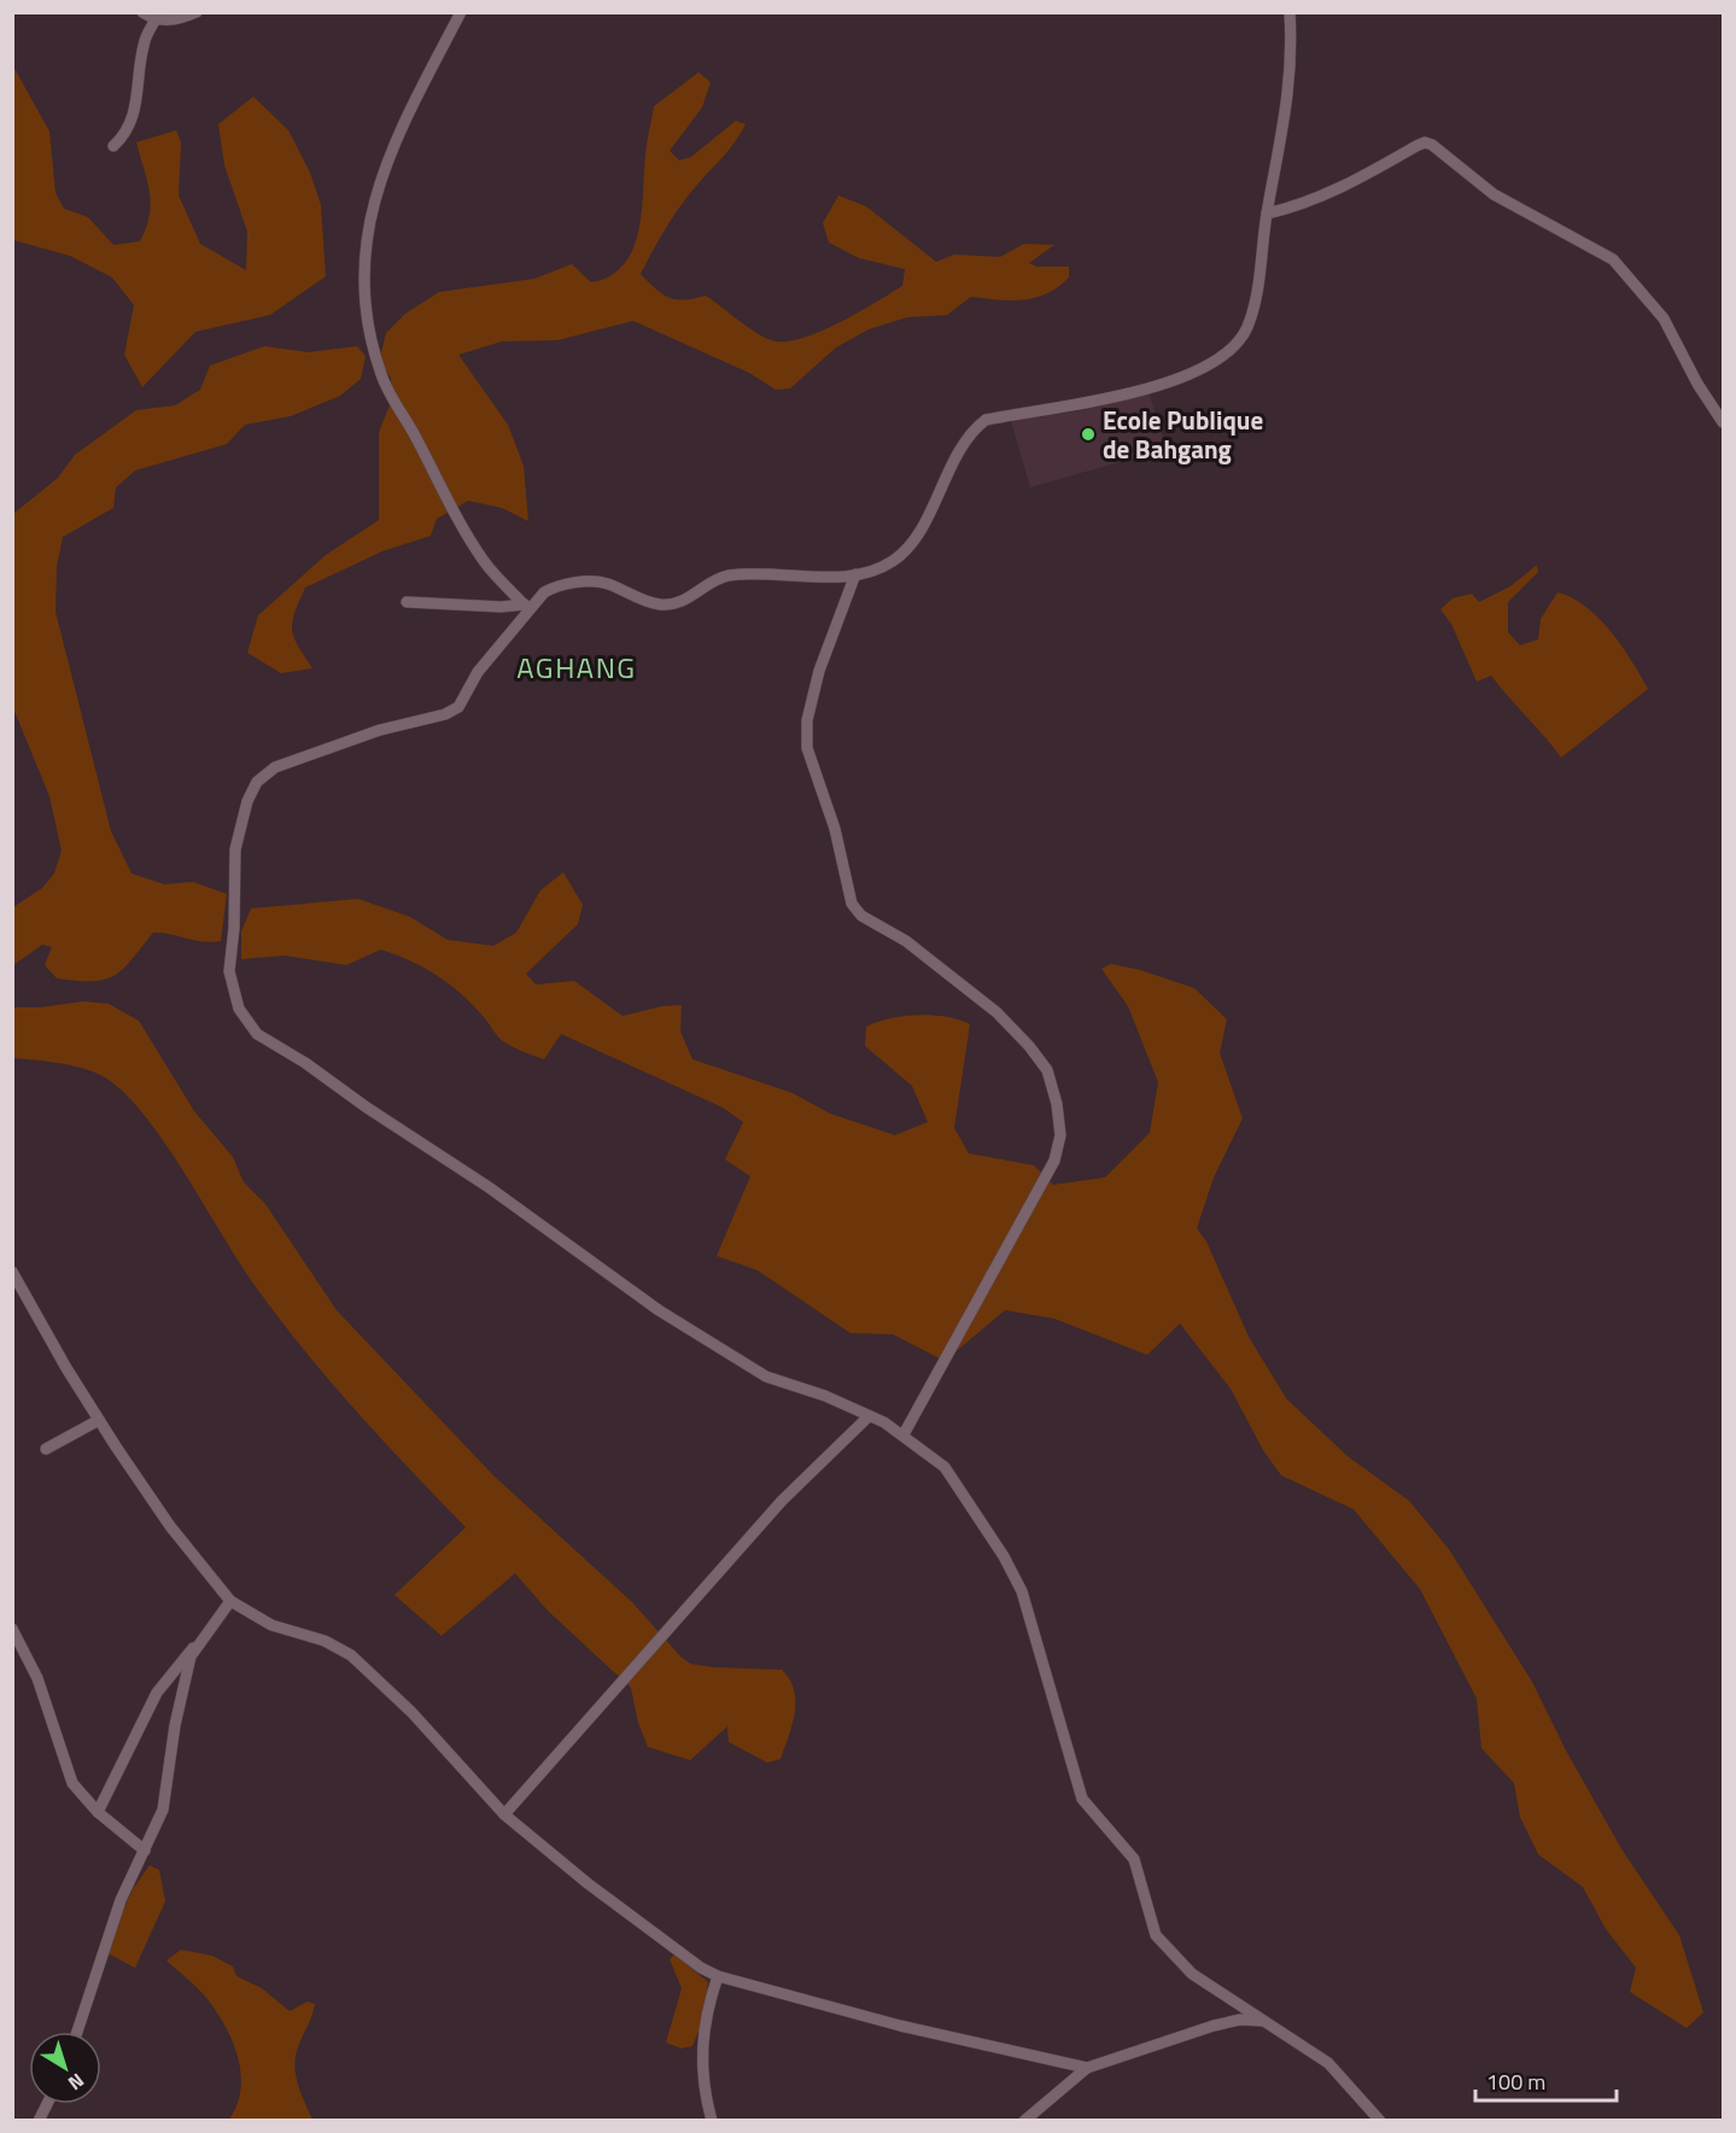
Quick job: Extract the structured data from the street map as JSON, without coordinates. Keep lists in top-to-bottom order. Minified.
{"districts":["AGHANG"],"places":["Ecole Publique de Bahgang"],"scale_bar":"100 m","north":"bottom right"}
